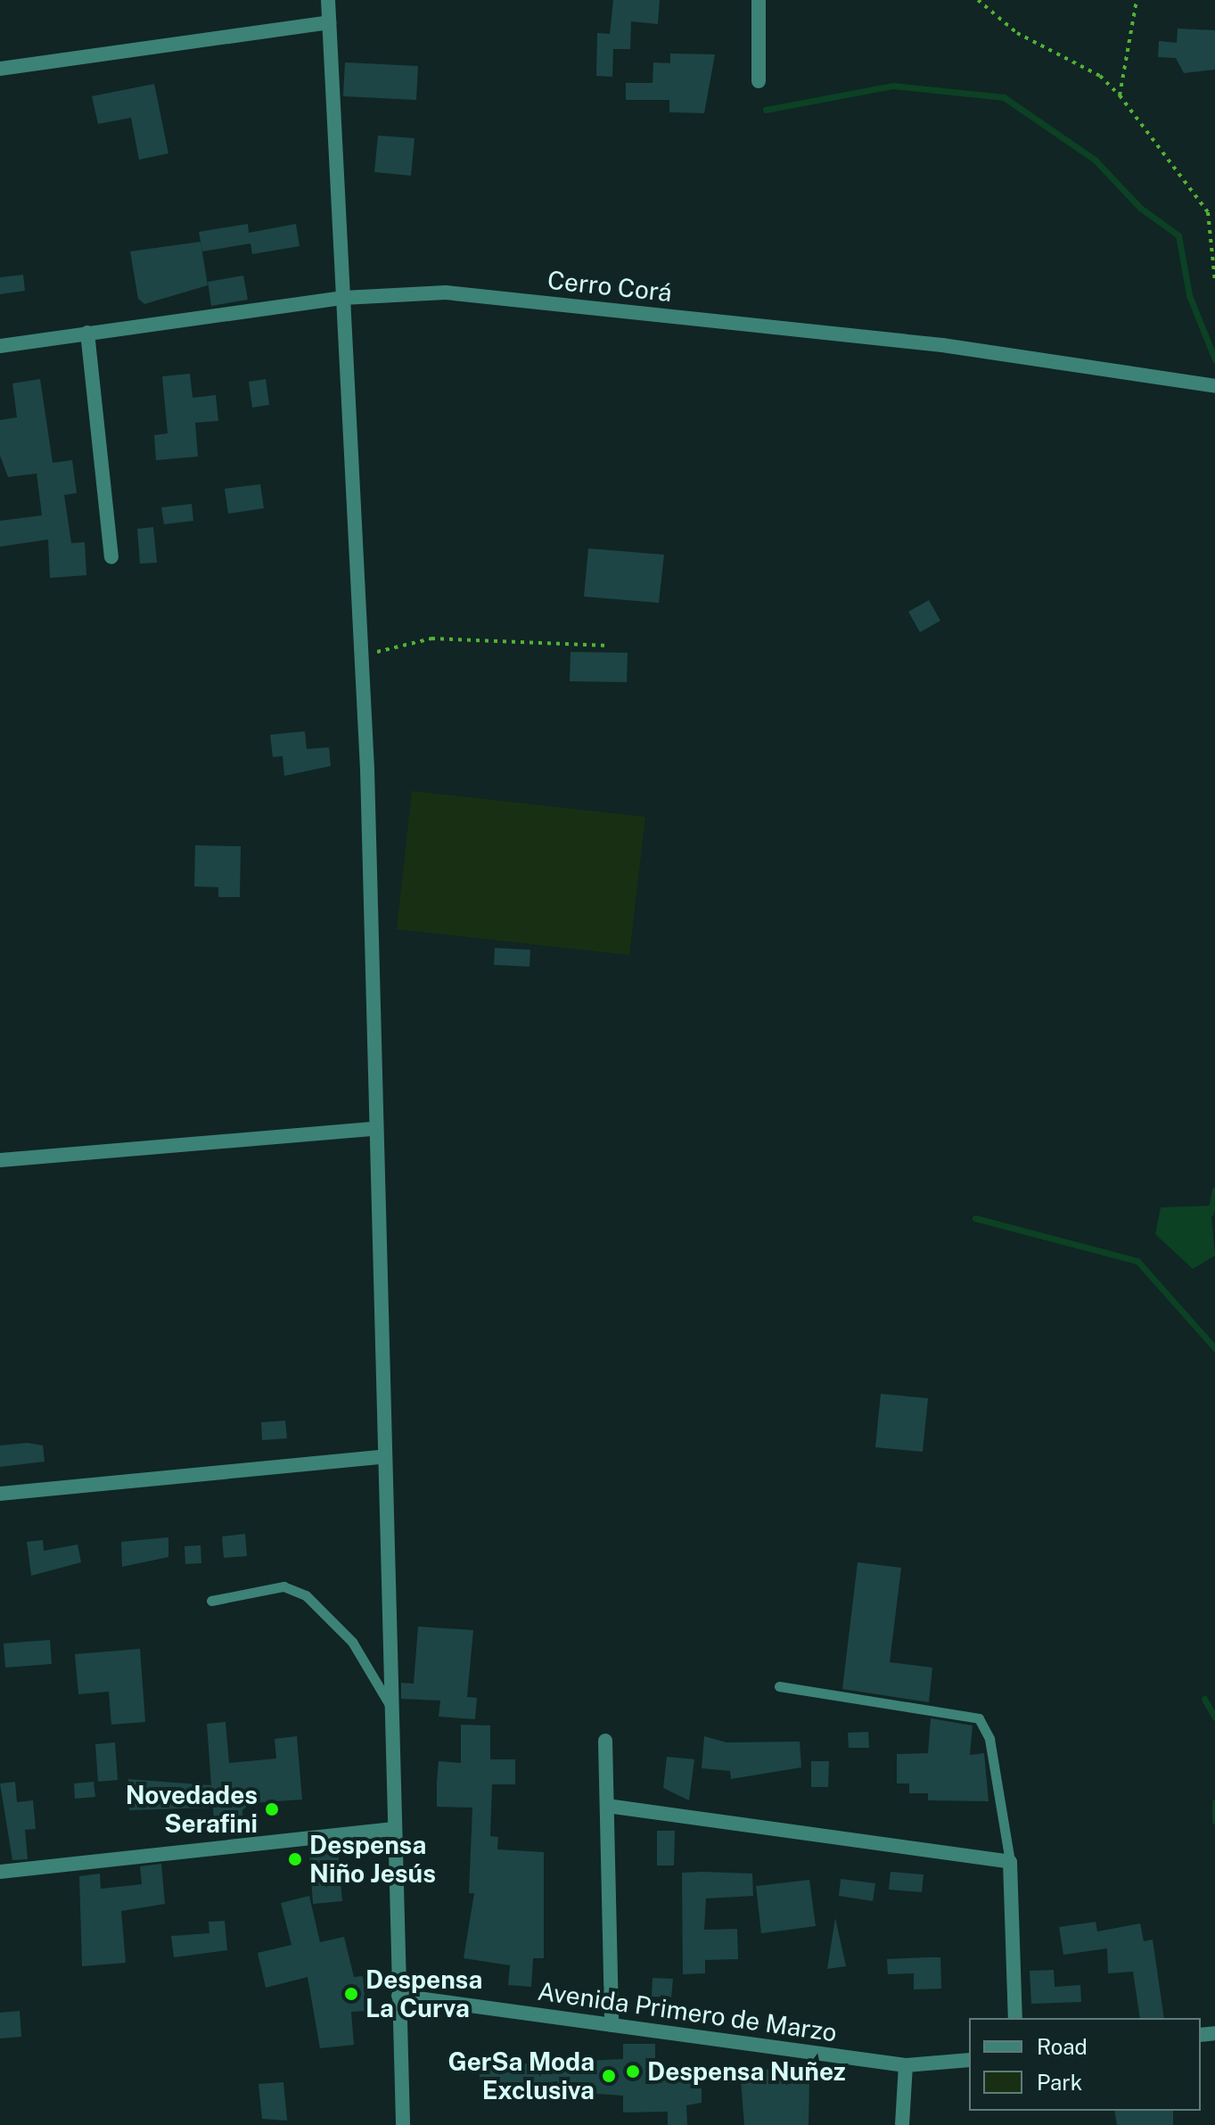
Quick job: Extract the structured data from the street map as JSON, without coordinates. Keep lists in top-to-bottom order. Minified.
{"streets":{"street":["Cerro Corá","Avenida Primero de Marzo"]},"places":["Novedades Serafini","Despensa Niño Jesús","Despensa La Curva","Despensa Nuñez","GerSa Moda Exclusiva"],"legend":["Road","Park"]}
